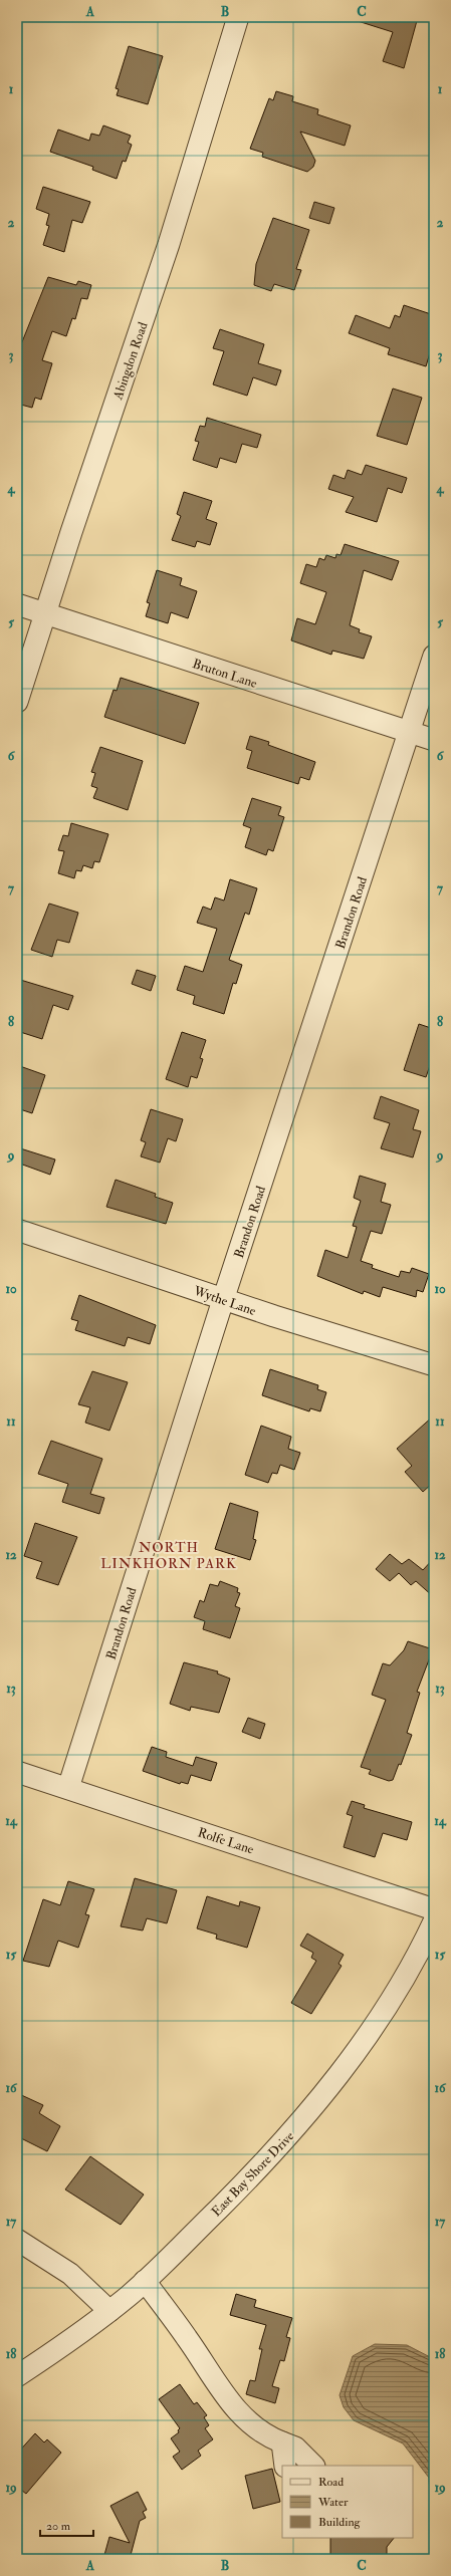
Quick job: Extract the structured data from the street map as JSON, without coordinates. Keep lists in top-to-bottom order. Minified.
{"streets":{"street":["Abingdon Road","Bruton Lane","Brandon Road","Wythe Lane","Rolfe Lane","East Bay Shore Drive"]},"crossings":[["Abingdon Road","Bruton Lane"],["Bruton Lane","Brandon Road"],["Brandon Road","Wythe Lane"],["Brandon Road","Rolfe Lane"]],"districts":["NORTH LINKHORN PARK"],"legend":["Road","Water","Building"],"scale_bar":"20 m","grid":{"columns":["A","B","C"],"rows":["1","2","3","4","5","6","7","8","9","10","11","12","13","14","15","16","17","18","19"]}}
